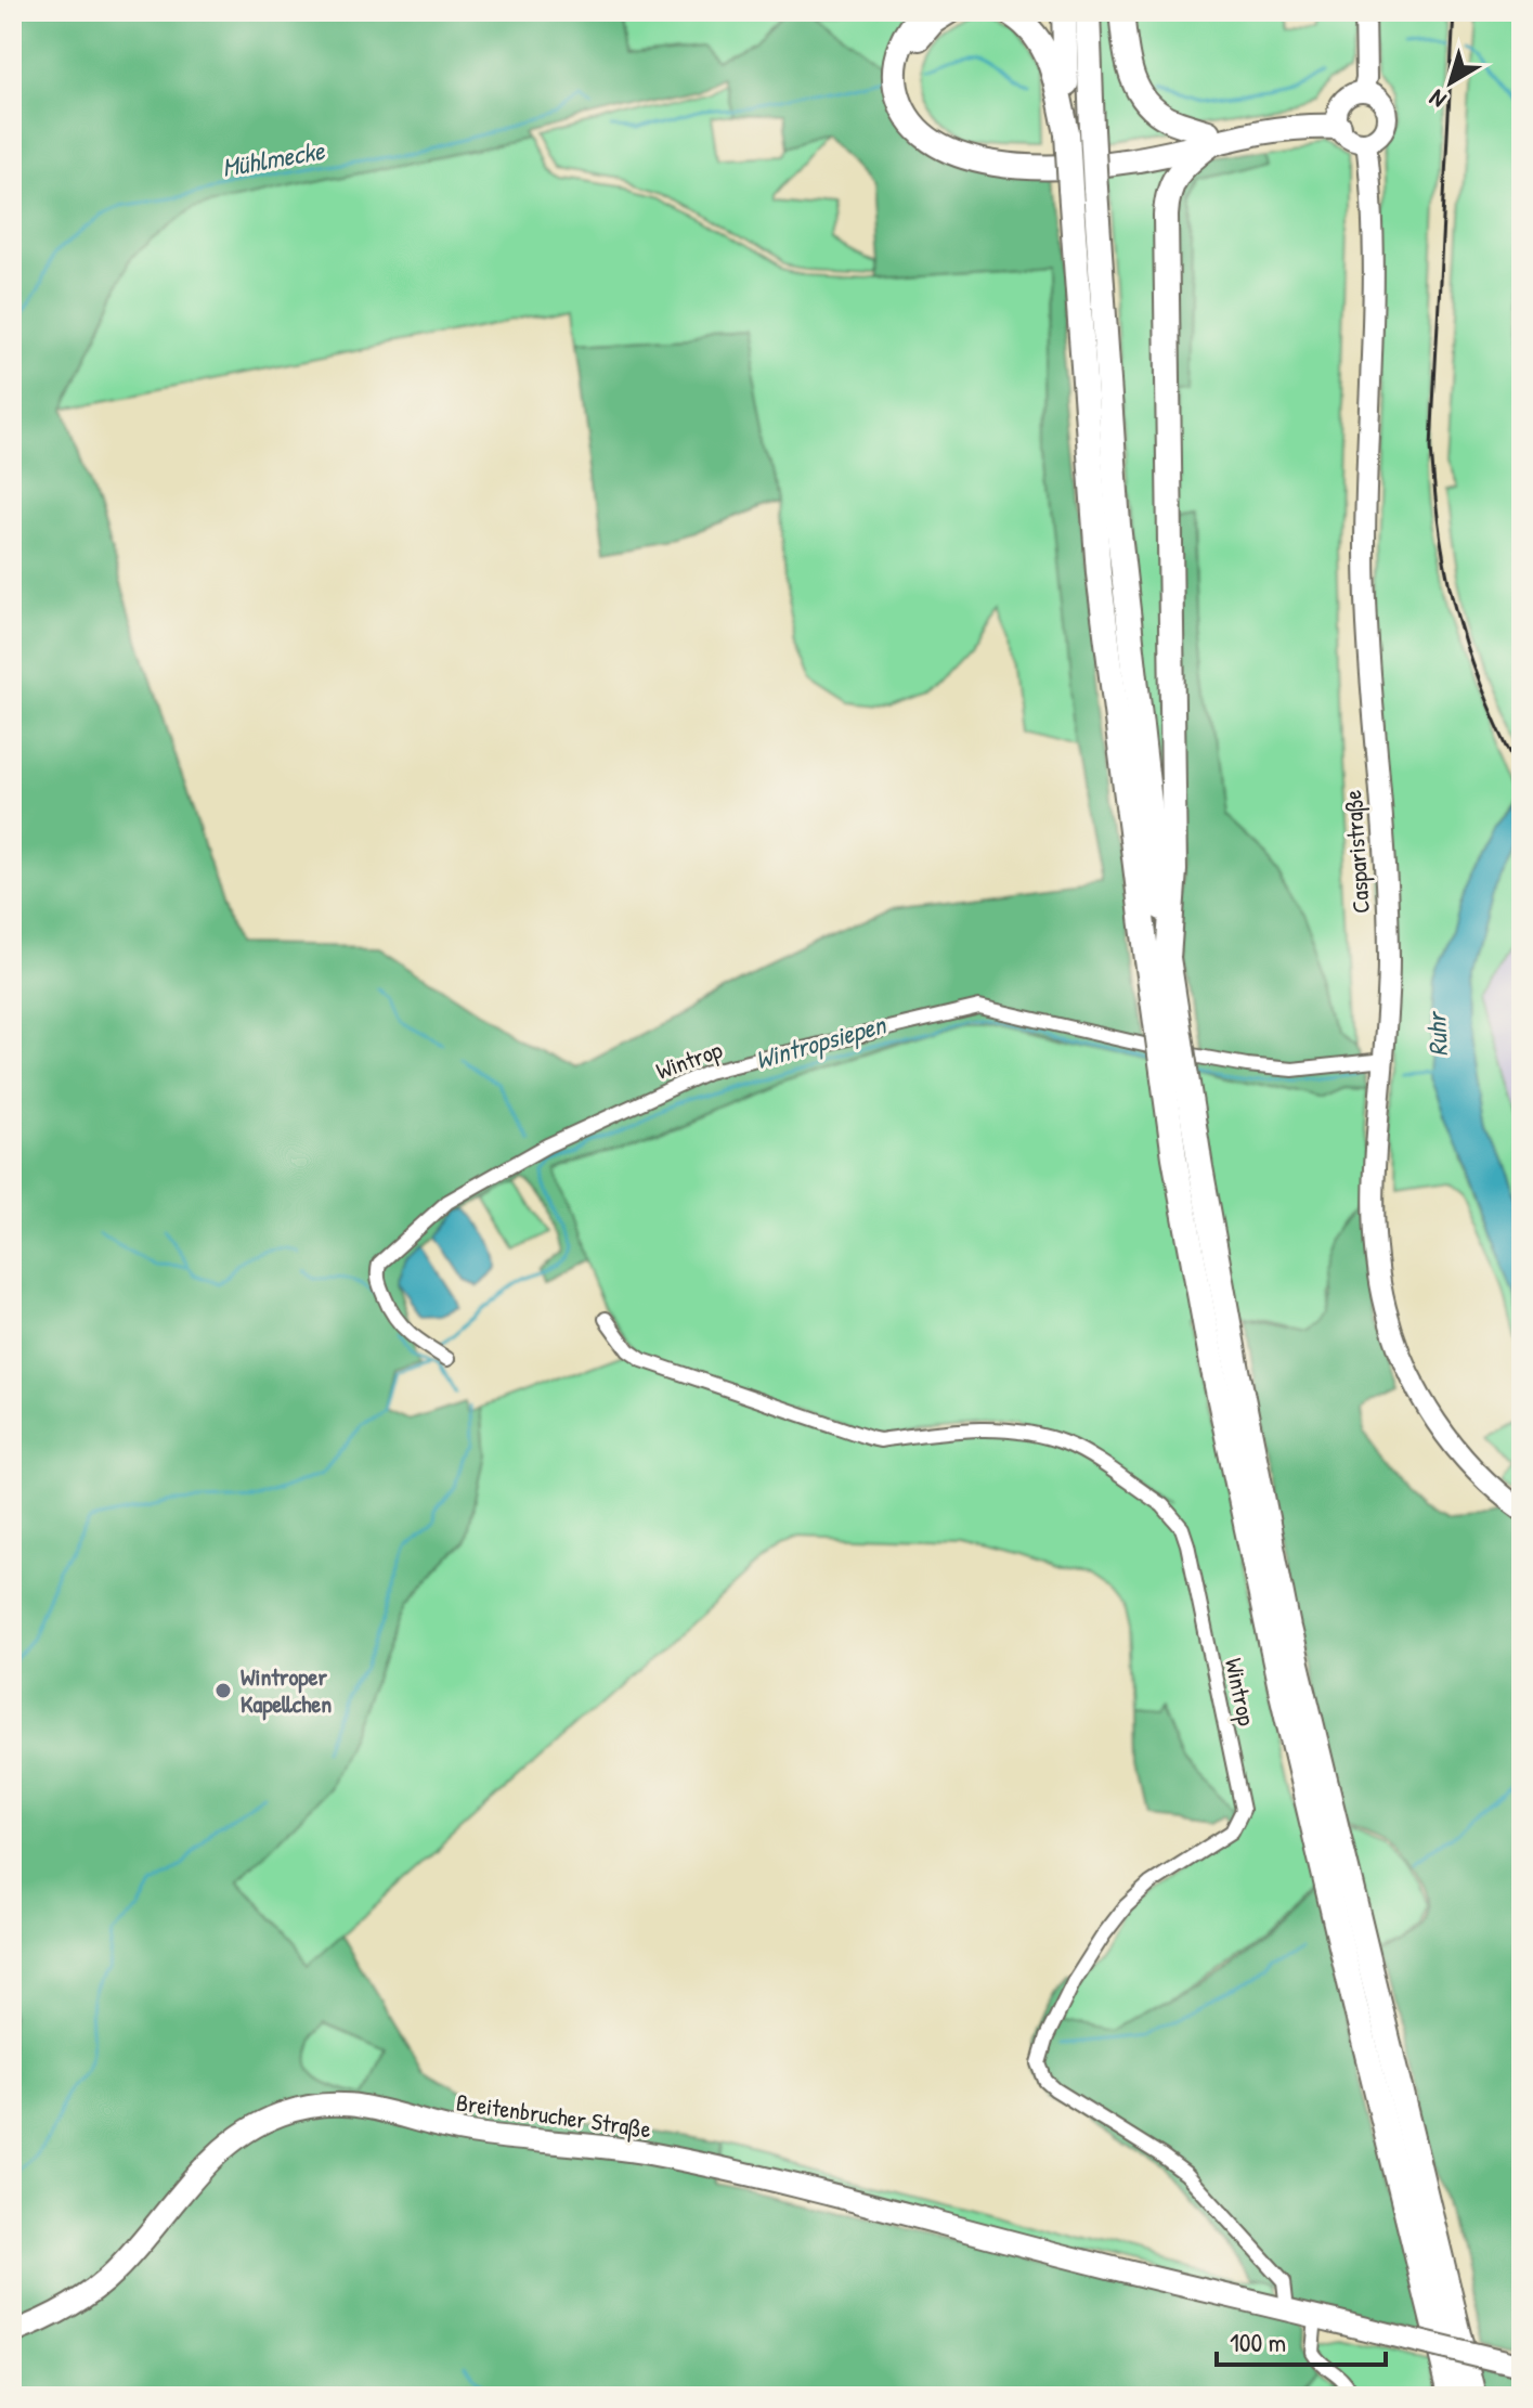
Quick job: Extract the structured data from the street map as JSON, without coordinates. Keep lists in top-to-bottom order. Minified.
{"streets":{"main road":["Casparistraße","Breitenbrucher Straße"],"street":["Wintrop"]},"crossings":[["Casparistraße","Wintrop"],["Wintrop","Breitenbrucher Straße"]],"water":["Mühlmecke","Ruhr","Wintropsiepen"],"places":["Wintroper Kapellchen"],"scale_bar":"100 m","north":"bottom left"}
